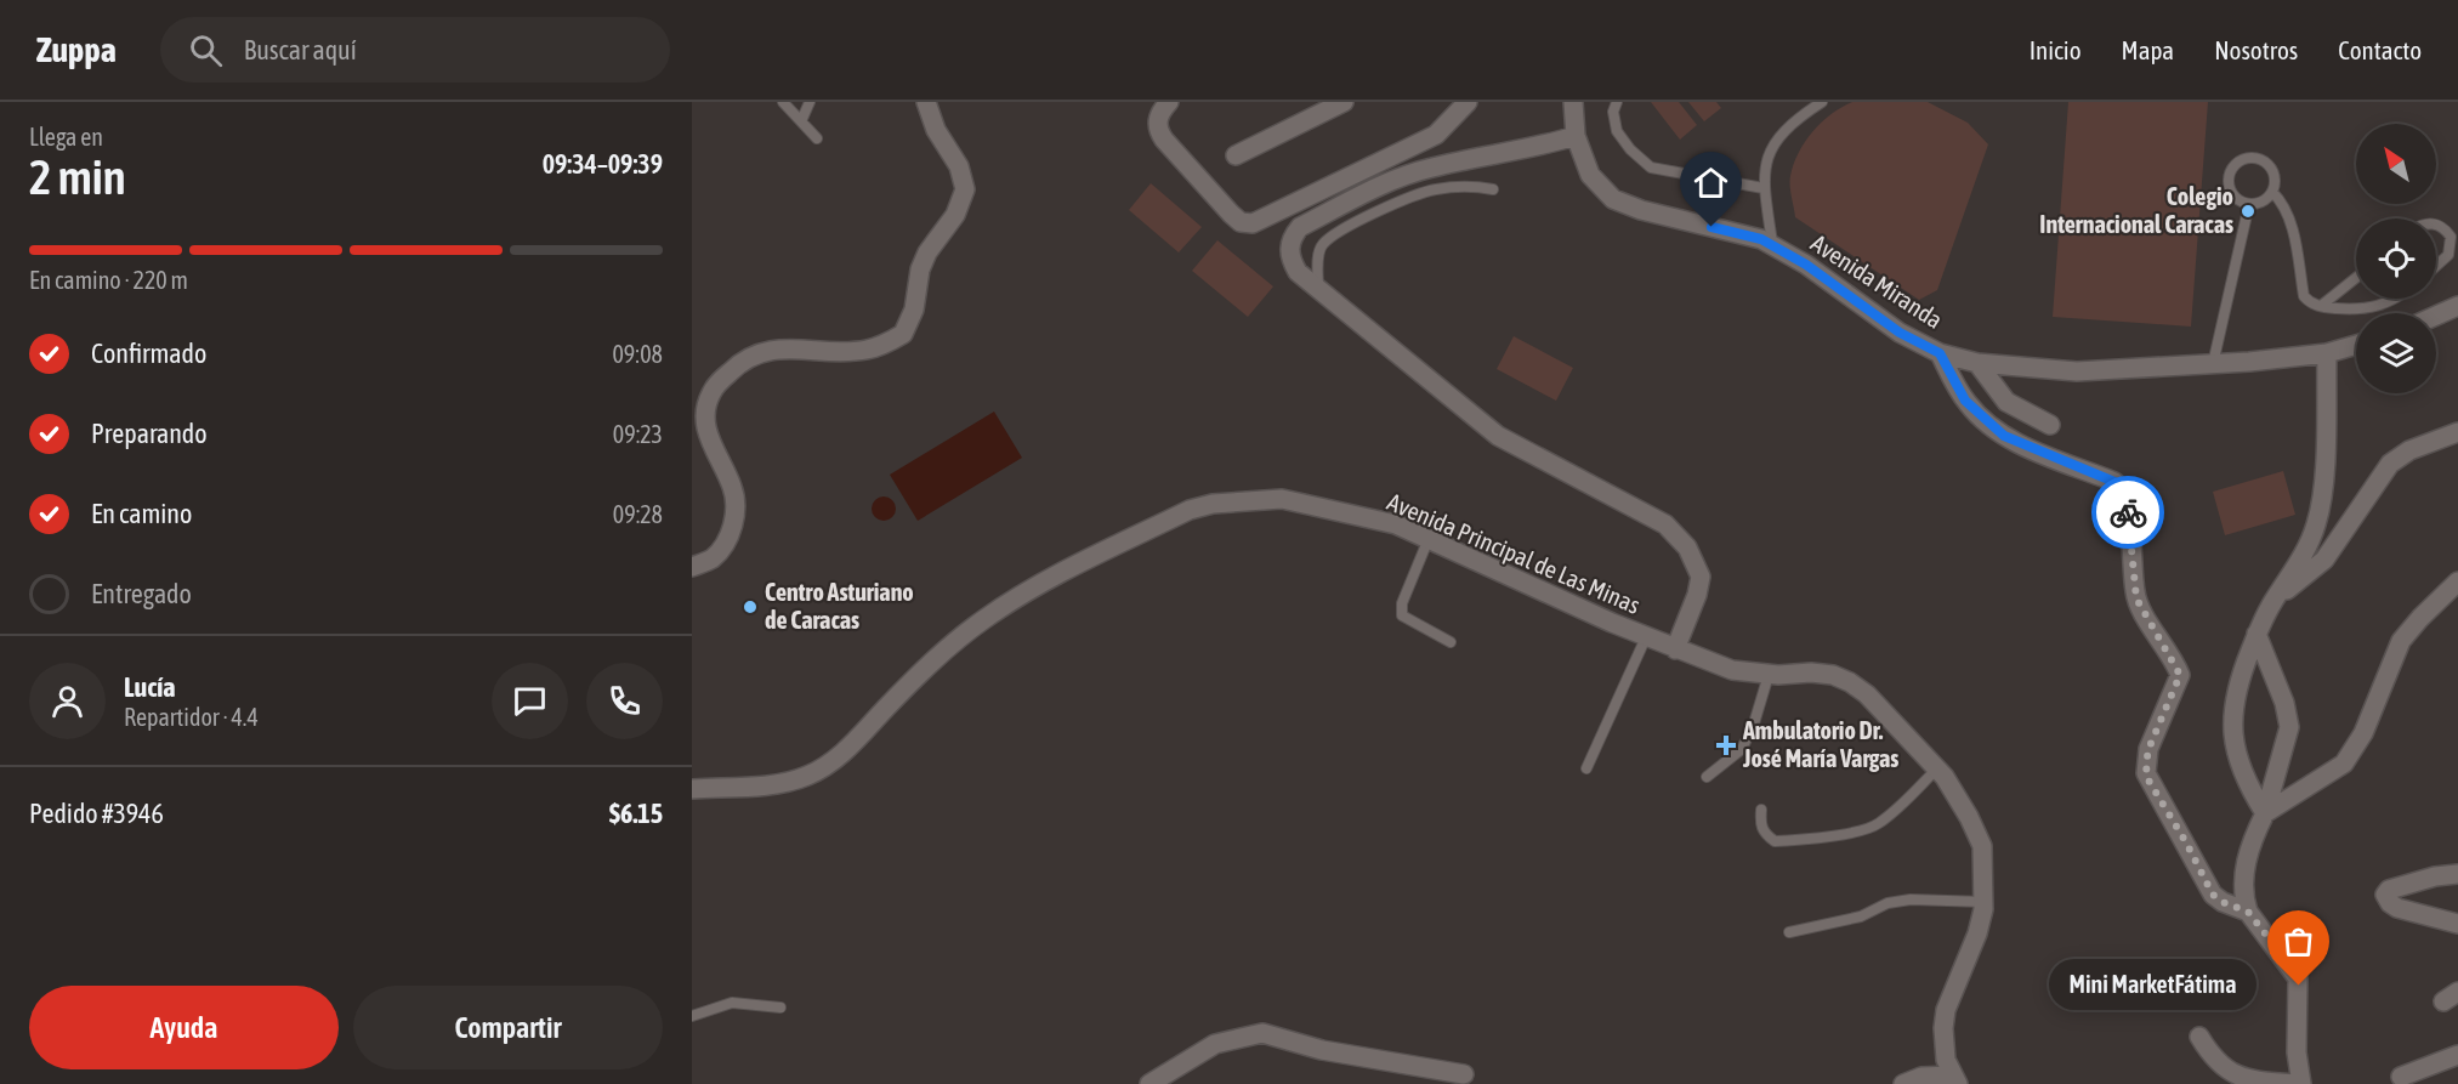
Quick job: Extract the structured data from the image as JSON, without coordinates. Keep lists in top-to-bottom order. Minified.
{"streets":{"street":["Avenida Miranda","Avenida Principal de Las Minas"]},"places":{"other":["Colegio Internacional Caracas","Centro Asturiano de Caracas","Mini MarketFátima"],"health":["Ambulatorio Dr. José María Vargas"]},"north":"top left","page":{"header":"Zuppa","search":"Buscar aquí","nav":["Inicio","Mapa","Nosotros","Contacto"],"heading":["2 min","Llega en","09:34–09:39"],"panel":["Lucía","Repartidor · 4.4","Pedido #3946","$6.15"],"bar":"En camino · 220 m","list":[["Confirmado","09:08"],["Preparando","09:23"],["En camino","09:28"],"Entregado"],"bubble":"Mini MarketFátima","buttons":["Ayuda","Compartir"]}}
